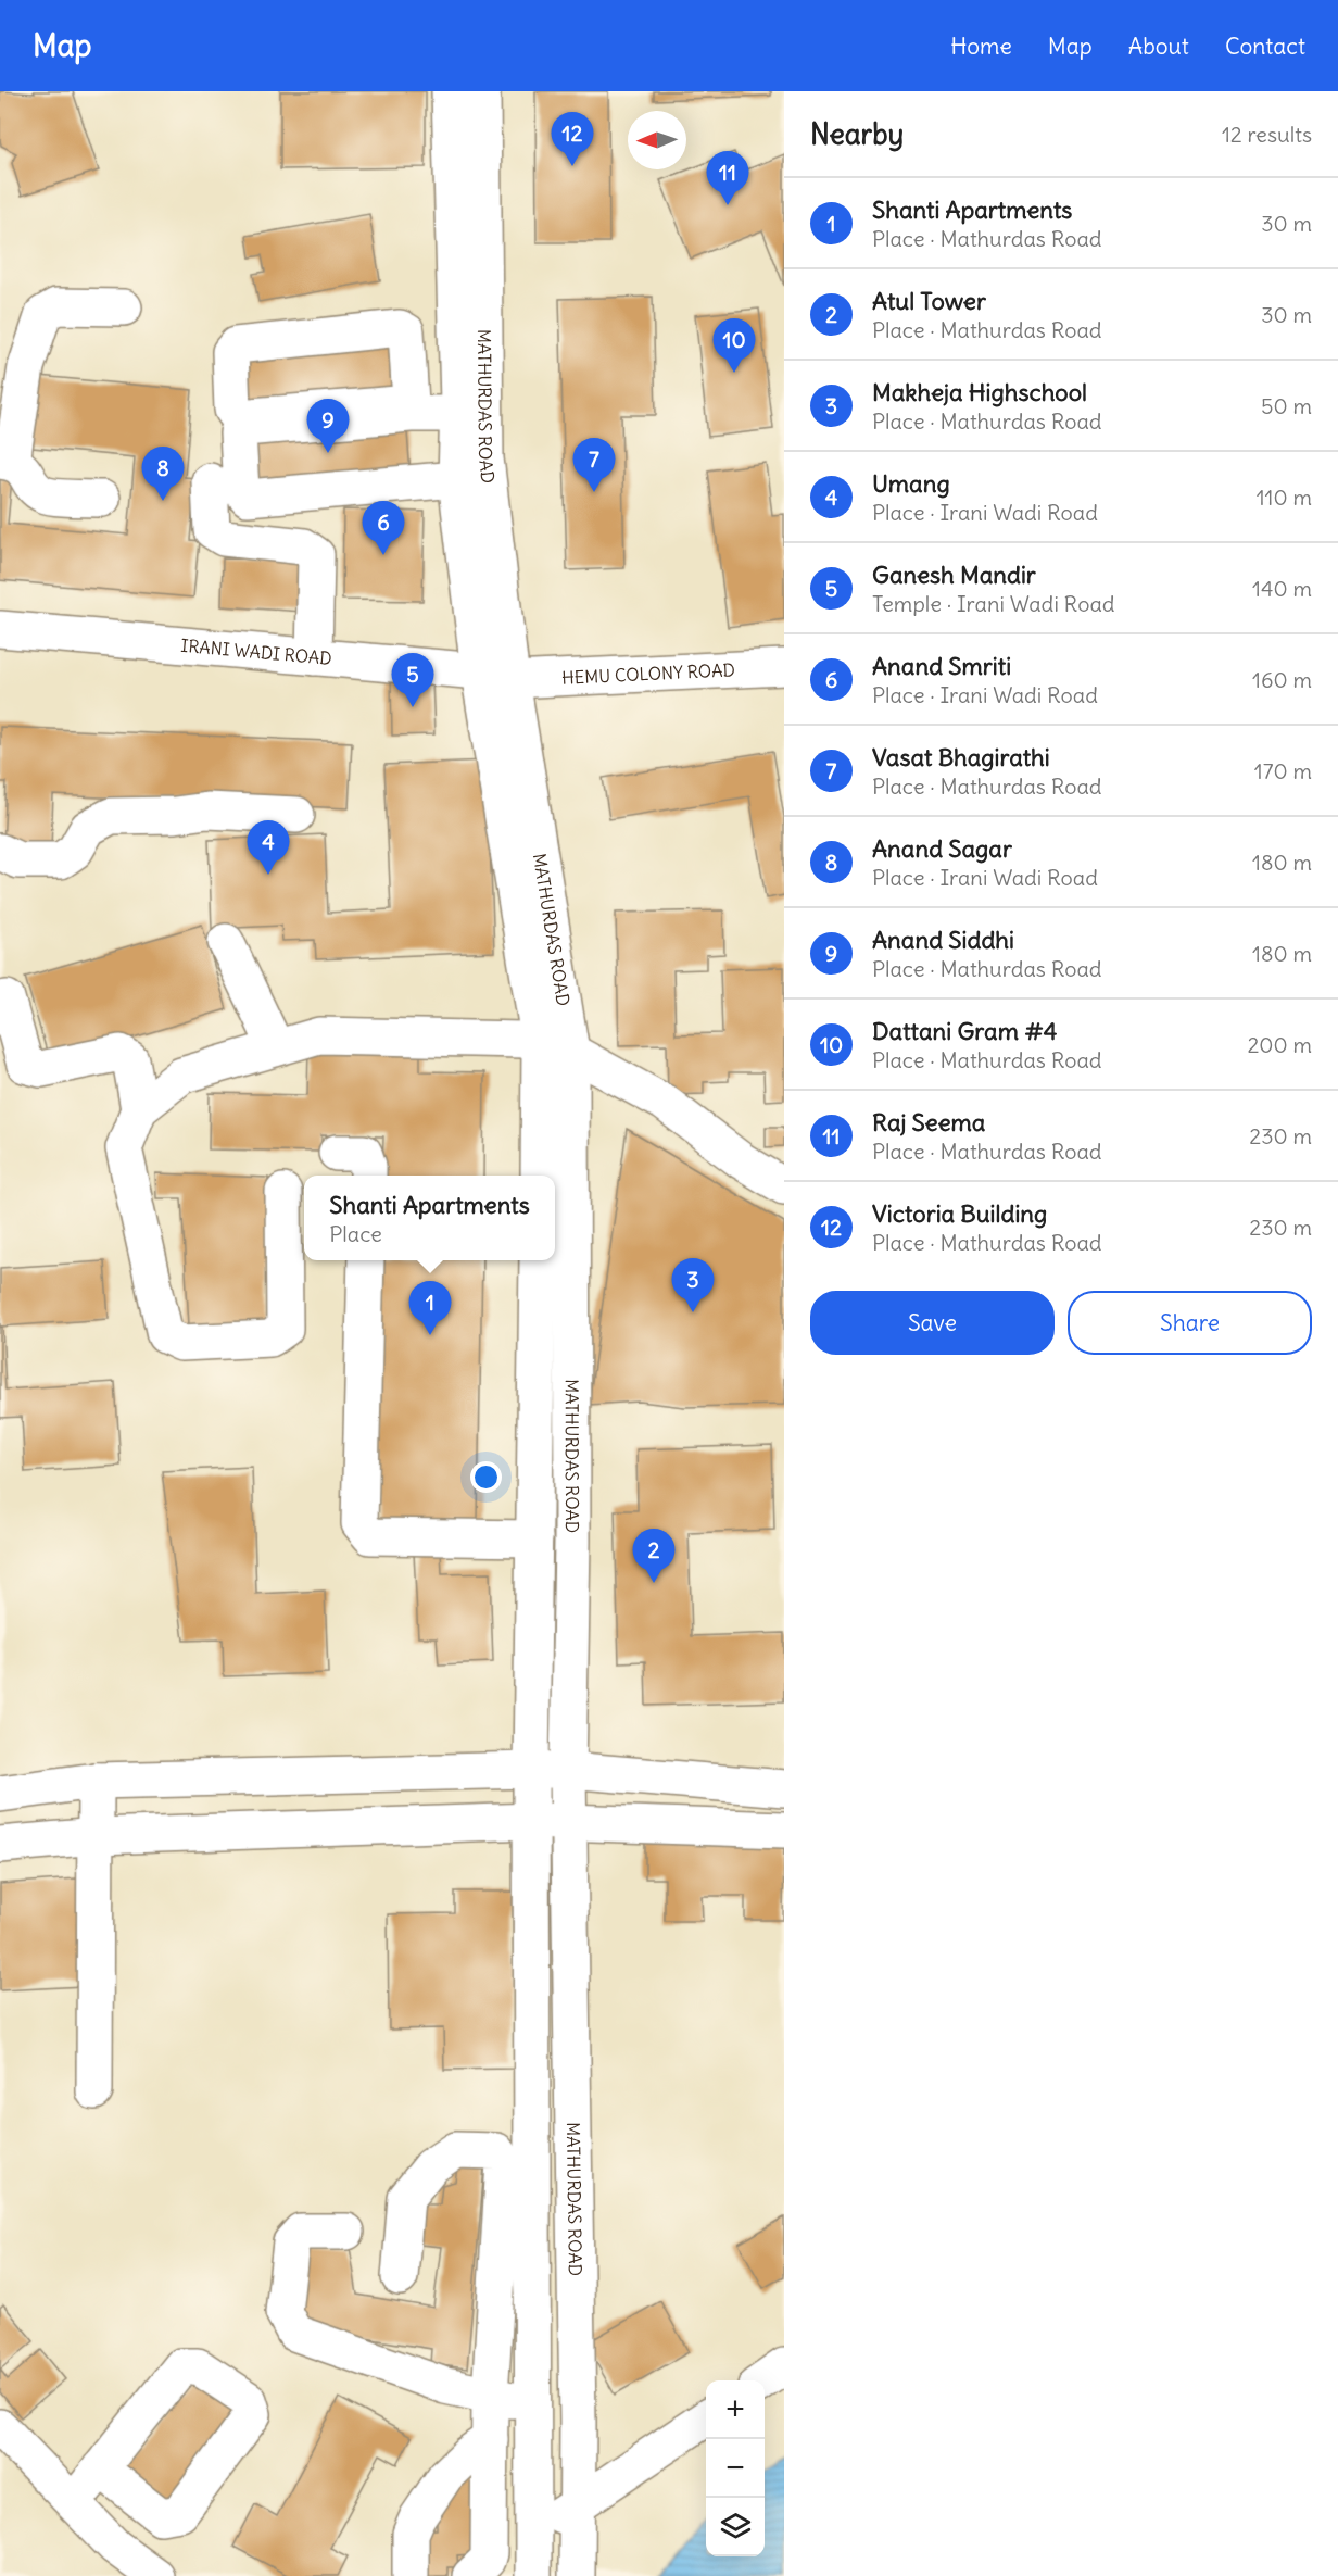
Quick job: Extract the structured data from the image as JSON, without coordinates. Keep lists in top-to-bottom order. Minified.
{"streets":{"street":["MATHURDAS ROAD","IRANI WADI ROAD","HEMU COLONY ROAD"]},"crossings":[["MATHURDAS ROAD","IRANI WADI ROAD"],["MATHURDAS ROAD","HEMU COLONY ROAD"],["IRANI WADI ROAD","HEMU COLONY ROAD"]],"north":"left","page":{"header":"Map","nav":["Home","Map","About","Contact"],"heading":["Nearby","12 results"],"pins":["12","11","10","9","7","8","6","5","4","3","1","2"],"list":[{"mark":"1","name":"Shanti Apartments","note":"Place · Mathurdas Road","value":"30 m"},{"mark":"2","name":"Atul Tower","note":"Place · Mathurdas Road","value":"30 m"},{"mark":"3","name":"Makheja Highschool","note":"Place · Mathurdas Road","value":"50 m"},{"mark":"4","name":"Umang","note":"Place · Irani Wadi Road","value":"110 m"},{"mark":"5","name":"Ganesh Mandir","note":"Temple · Irani Wadi Road","value":"140 m"},{"mark":"6","name":"Anand Smriti","note":"Place · Irani Wadi Road","value":"160 m"},{"mark":"7","name":"Vasat Bhagirathi","note":"Place · Mathurdas Road","value":"170 m"},{"mark":"8","name":"Anand Sagar","note":"Place · Irani Wadi Road","value":"180 m"},{"mark":"9","name":"Anand Siddhi","note":"Place · Mathurdas Road","value":"180 m"},{"mark":"10","name":"Dattani Gram #4","note":"Place · Mathurdas Road","value":"200 m"},{"mark":"11","name":"Raj Seema","note":"Place · Mathurdas Road","value":"230 m"},{"mark":"12","name":"Victoria Building","note":"Place · Mathurdas Road","value":"230 m"}],"popup":["Shanti Apartments","Place"],"buttons":["Save","Share"],"map_buttons":["+","−"]}}
